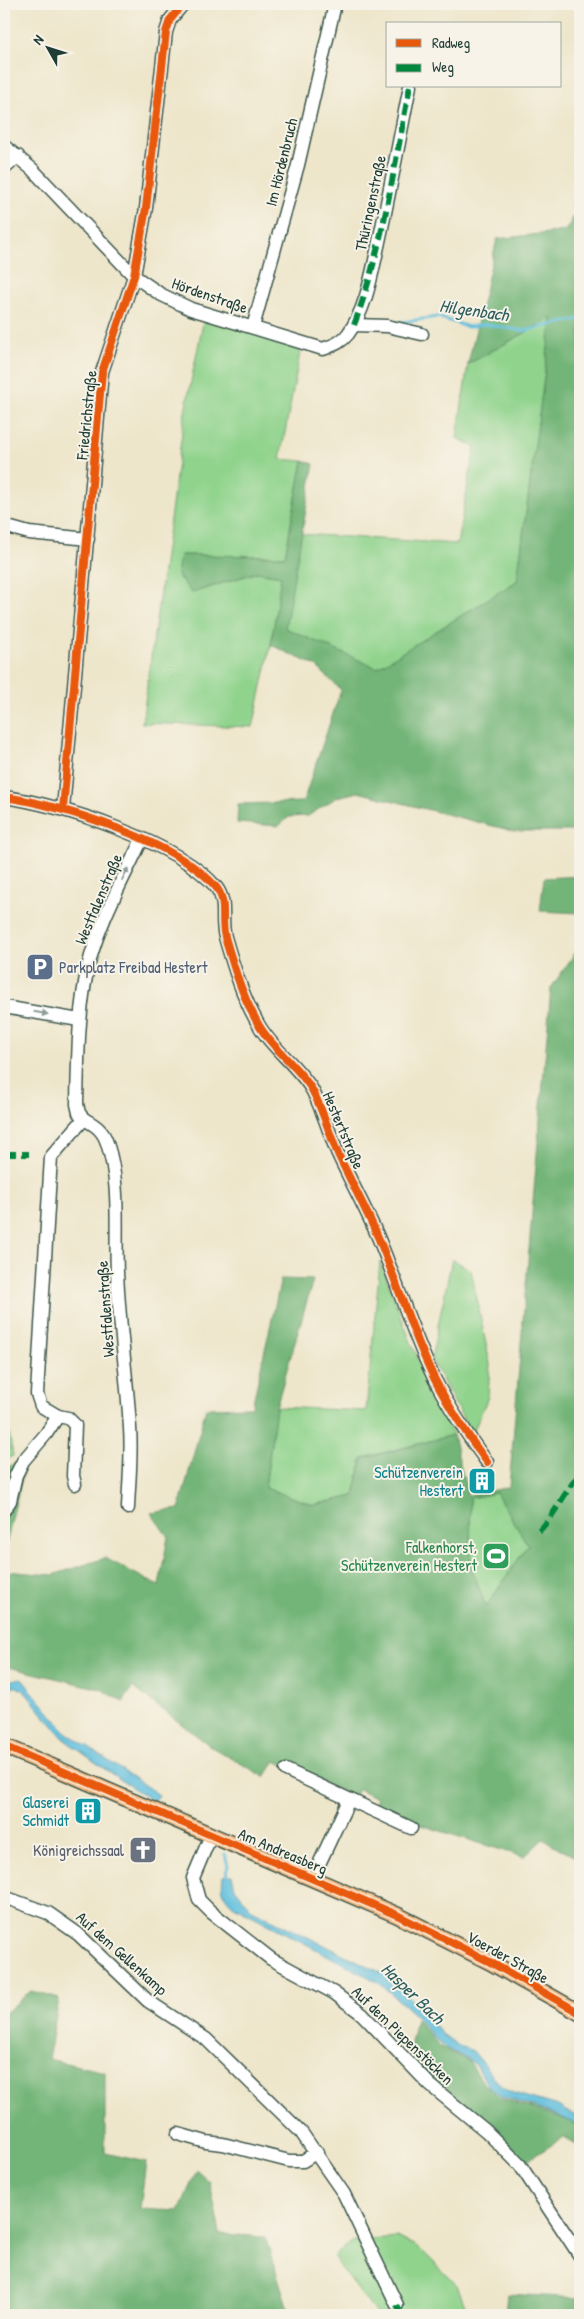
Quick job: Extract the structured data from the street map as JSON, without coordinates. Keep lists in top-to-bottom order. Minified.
{"streets":{"main road":["Am Andreasberg","Voerder Straße"],"street":["Im Hördenbruch","Thüringenstraße","Hördenstraße","Friedrichstraße","Westfalenstraße","Hestertstraße","Auf dem Gellenkamp","Auf dem Piepenstöcken"]},"crossings":[["Im Hördenbruch","Hördenstraße"],["Thüringenstraße","Hördenstraße"],["Hördenstraße","Friedrichstraße"],["Friedrichstraße","Hestertstraße"],["Westfalenstraße","Hestertstraße"],["Am Andreasberg","Voerder Straße"],["Am Andreasberg","Auf dem Piepenstöcken"]],"water":["Hilgenbach","Hasper Bach"],"places":{"parking":["Parkplatz Freibad Hestert"],"building":["Schützenverein Hestert","Glaserei Schmidt"],"sports":["Falkenhorst, Schützenverein Hestert"],"church":["Königreichssaal"]},"legend":["Radweg","Weg"],"north":"top left"}
